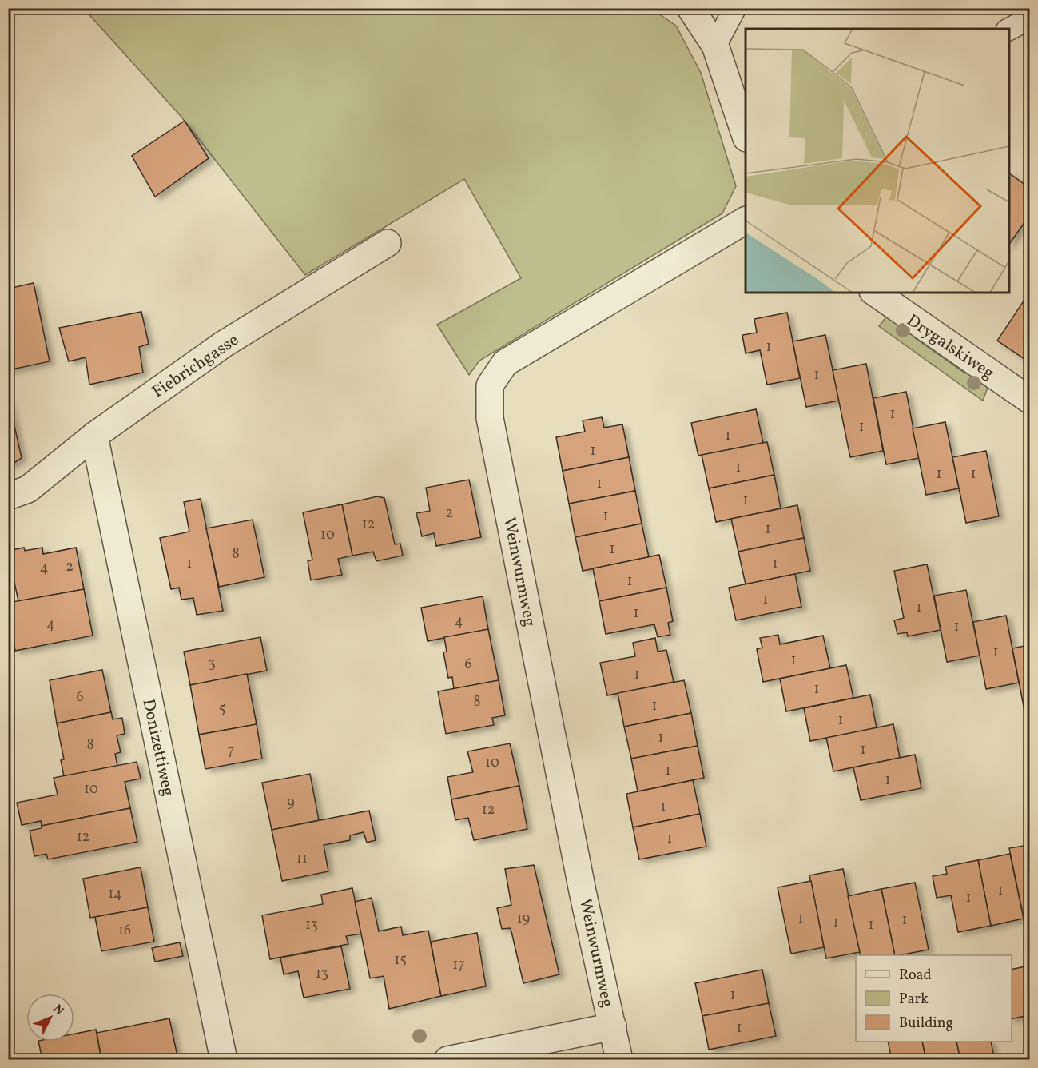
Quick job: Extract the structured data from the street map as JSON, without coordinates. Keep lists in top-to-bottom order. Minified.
{"streets":{"street":["Drygalskiweg","Fiebrichgasse","Weinwurmweg","Donizettiweg"]},"crossings":[["Fiebrichgasse","Donizettiweg"]],"house_numbers":["1","1","1","1","1","1","1","1","1","1","1","2","1","12","1","10","1","8","1","1","2","4","1","1","1","1","4","4","1","1","1","3","6","1","1","6","8","1","5","1","1","8","1","7","10","1","1","10","9","1","12","12","1","11","1","14","1","19","1","1","1","13","1","16","15","17","13","1","1"],"legend":["Road","Park","Building"],"north":"top right"}
